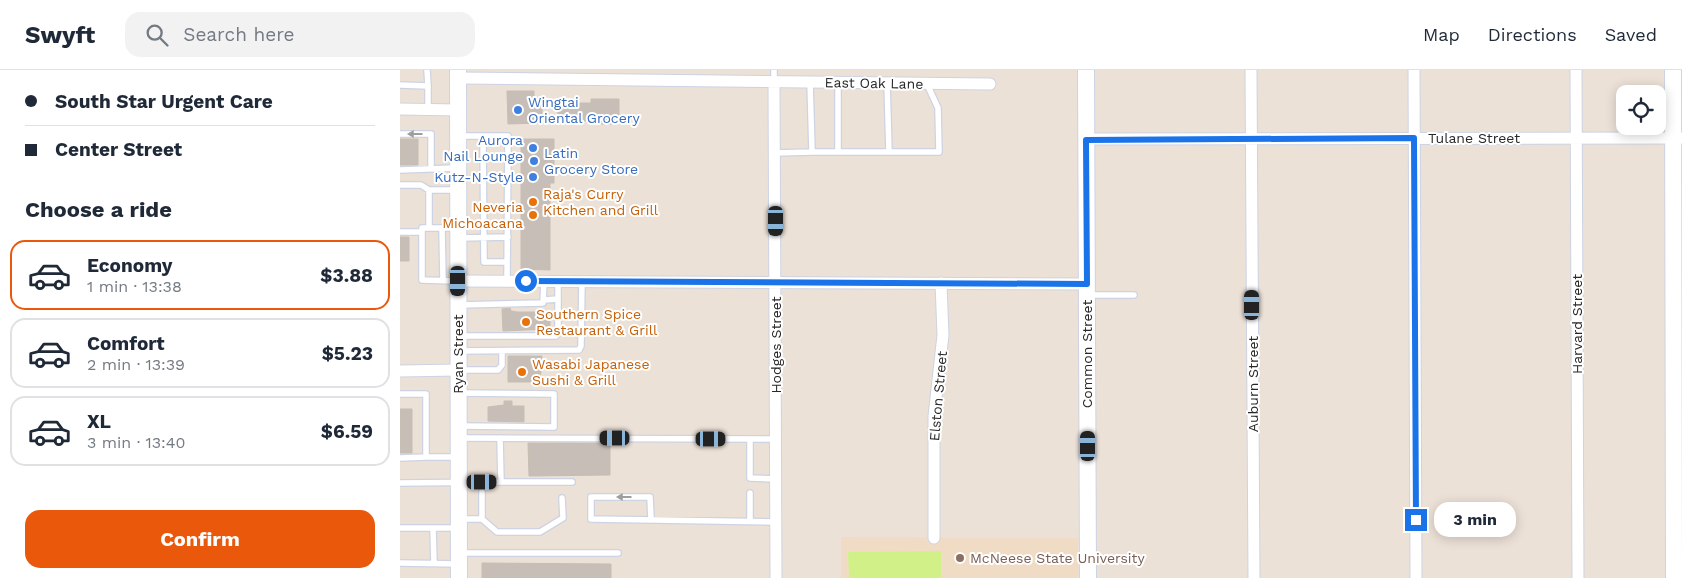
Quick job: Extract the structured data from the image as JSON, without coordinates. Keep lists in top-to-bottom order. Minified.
{"streets":{"street":["East Oak Lane","Tulane Street","Harvard Street","Hodges Street","Ryan Street","Common Street","Auburn Street","Elston Street"]},"crossings":[["East Oak Lane","Hodges Street"],["East Oak Lane","Ryan Street"],["Tulane Street","Harvard Street"],["Tulane Street","Common Street"],["Tulane Street","Auburn Street"]],"places":["Wingtai Oriental Grocery","Aurora Nail Lounge","Latin Grocery Store","Kutz-N-Style","Raja's Curry Kitchen and Grill","Neveria Michoacana","Southern Spice Restaurant & Grill","Wasabi Japanese Sushi & Grill","McNeese State University"],"page":{"header":"Swyft","search":"Search here","nav":["Map","Directions","Saved"],"banner":["South Star Urgent Care","Center Street"],"heading":"Choose a ride","list":[{"name":"Economy","note":"1 min · 13:38","value":"$3.88"},{"name":"Comfort","note":"2 min · 13:39","value":"$5.23"},{"name":"XL","note":"3 min · 13:40","value":"$6.59"}],"buttons":"Confirm","bubble":"3 min"}}
